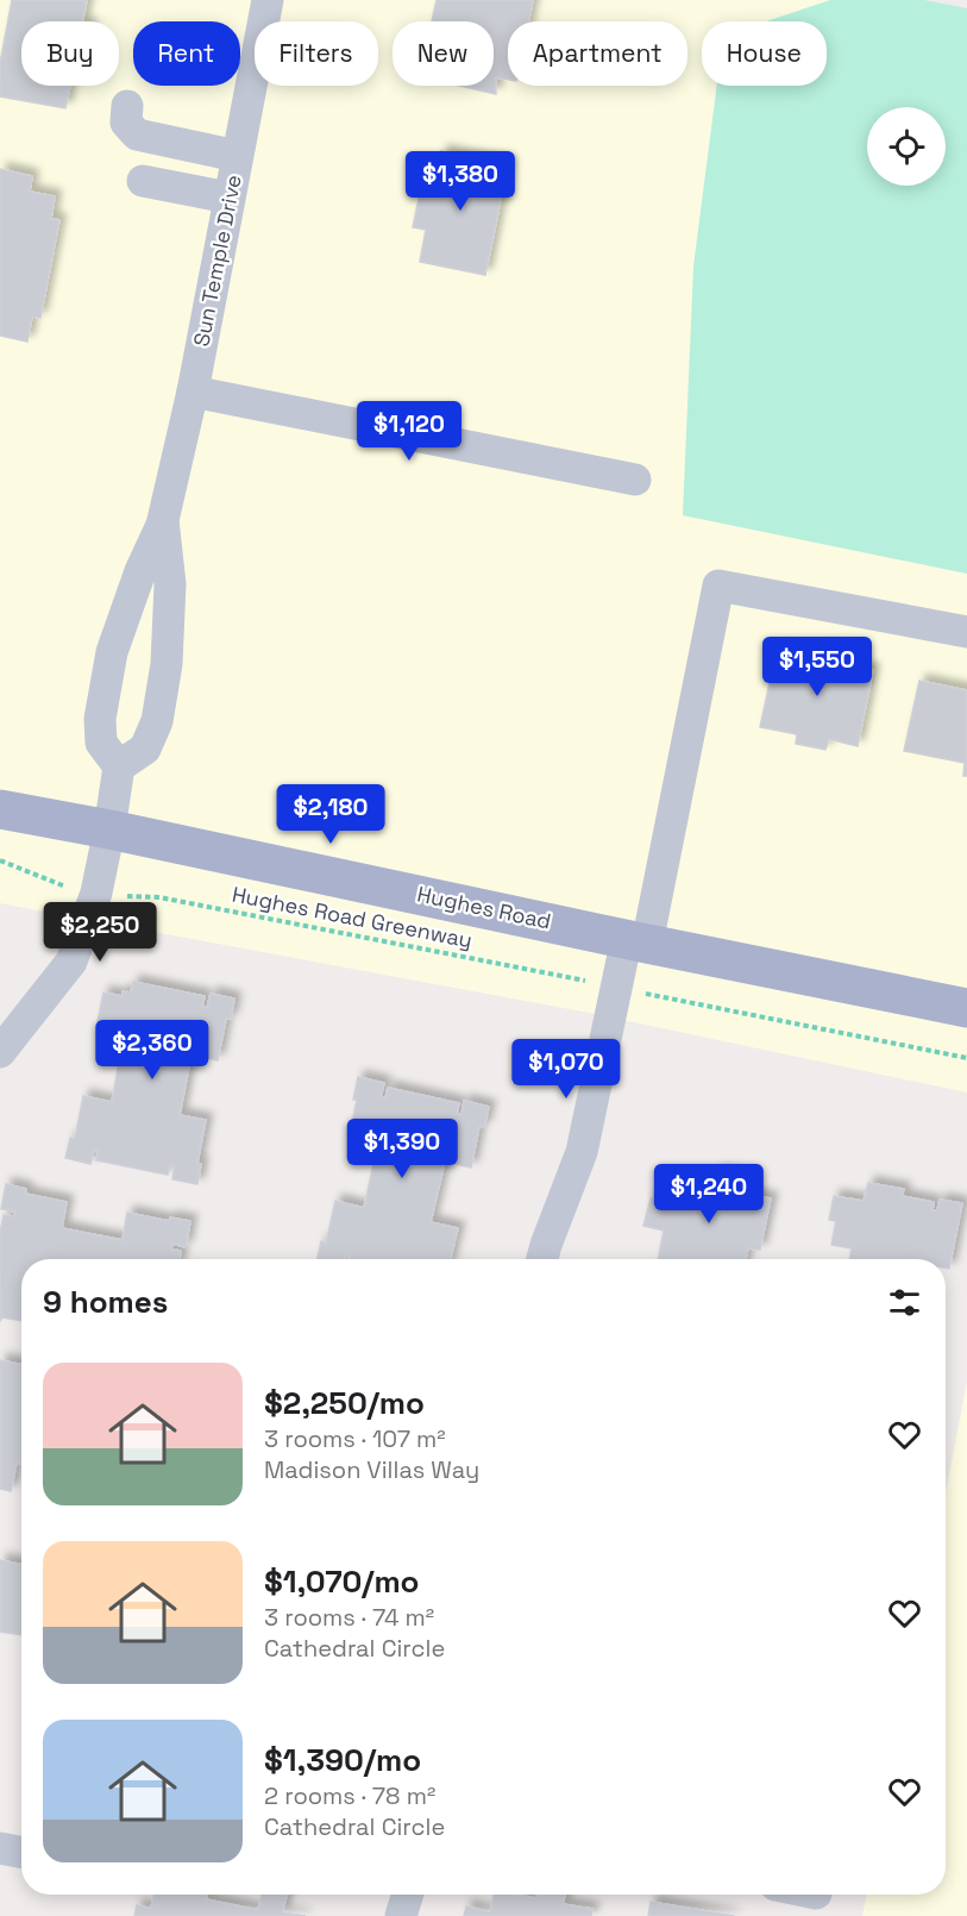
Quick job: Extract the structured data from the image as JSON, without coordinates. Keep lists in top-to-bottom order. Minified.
{"streets":{"main road":["Hughes Road"],"street":["Sun Temple Drive"],"path":["Hughes Road Greenway"]},"page":{"chip":["Buy","Rent","Filters","New","Apartment","House"],"price":["$1,380","$1,120","$1,550","$2,180","$2,250","$2,360","$1,070","$1,390","$1,240"],"heading":"9 homes","list":[{"name":"$2,250/mo","note":"3 rooms · 107 m² · Madison Villas Way"},{"name":"$1,070/mo","note":"3 rooms · 74 m² · Cathedral Circle"},{"name":"$1,390/mo","note":"2 rooms · 78 m² · Cathedral Circle"}]}}
